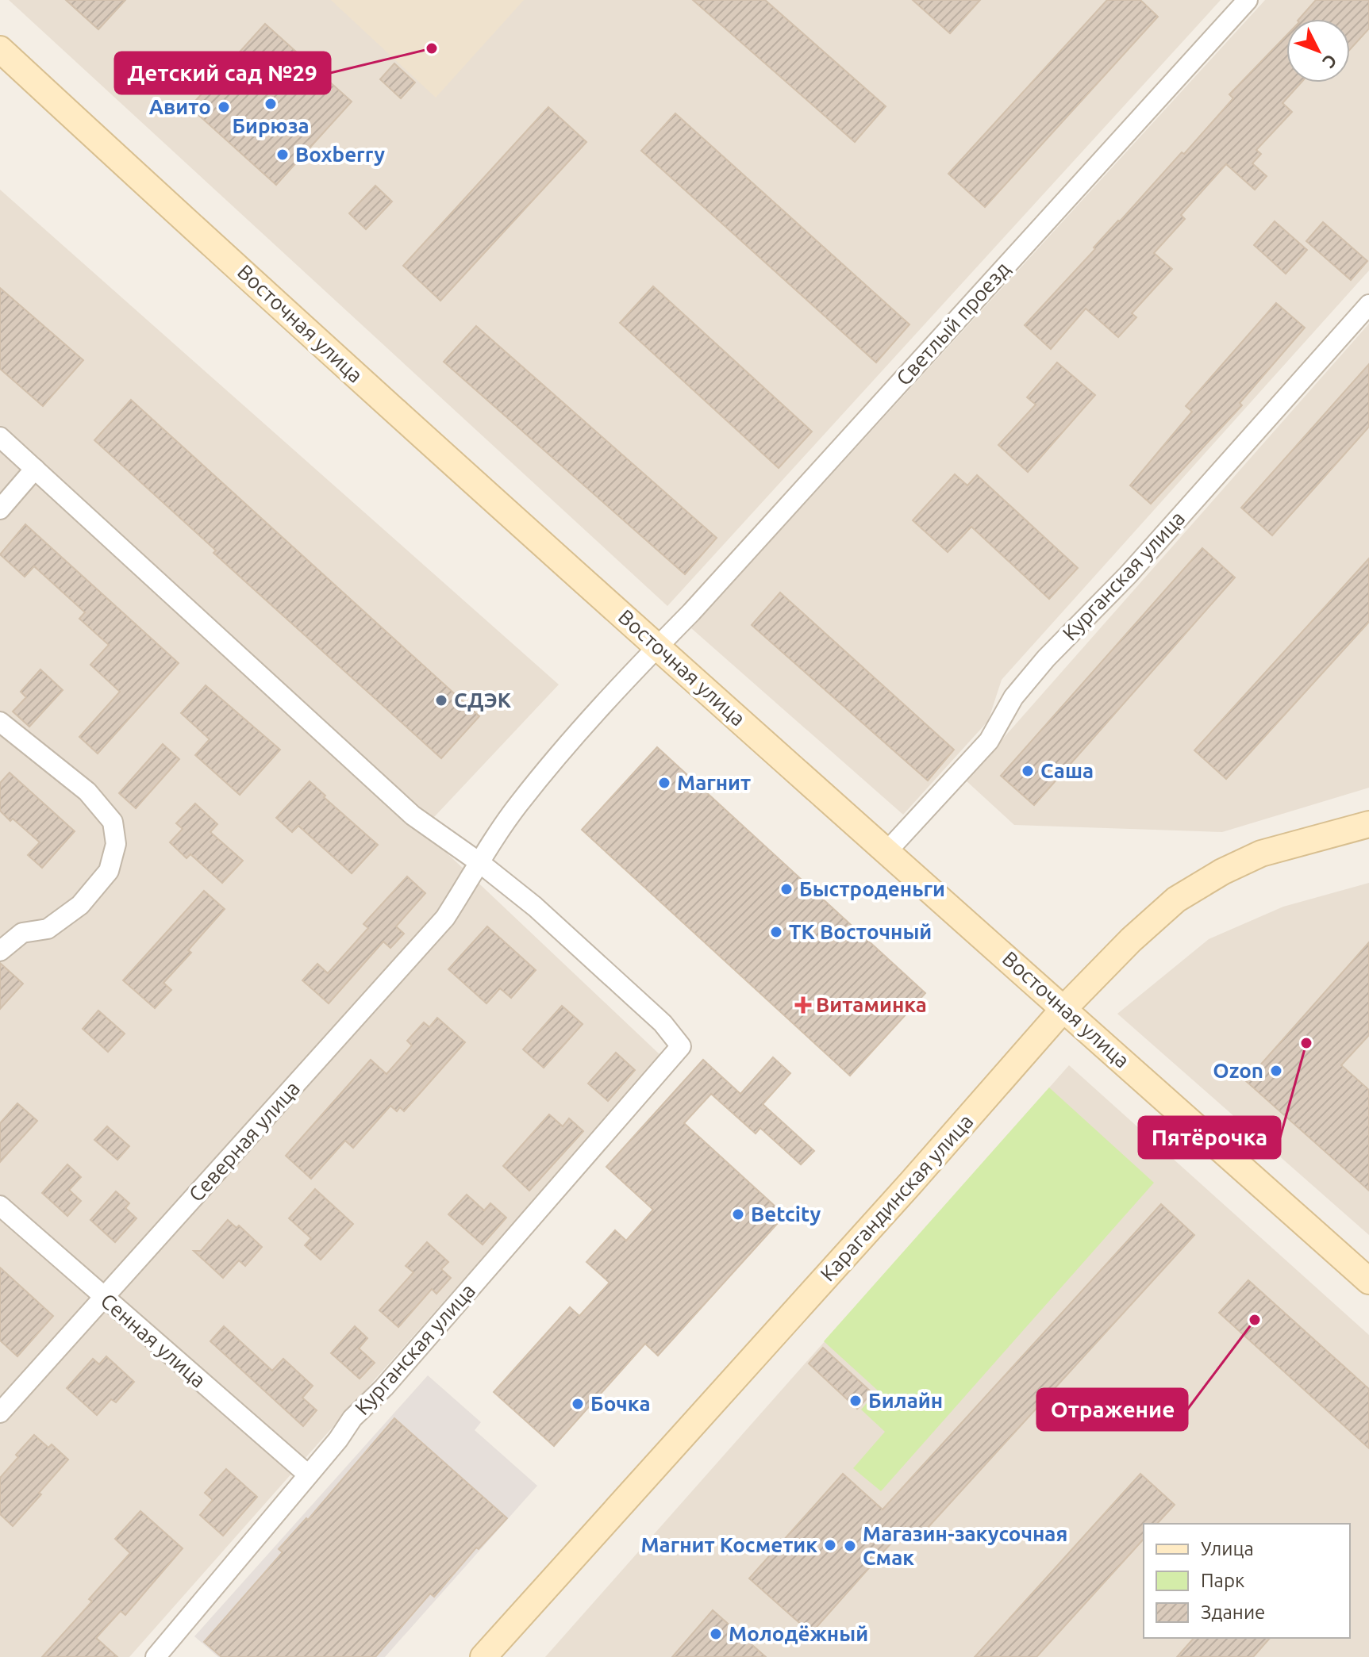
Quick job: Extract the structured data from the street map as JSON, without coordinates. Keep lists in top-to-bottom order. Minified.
{"streets":{"main road":["Восточная улица","Карагандинская улица"],"street":["Светлый проезд","Курганская улица","Северная улица","Сенная улица"]},"crossings":[["Восточная улица","Светлый проезд"],["Восточная улица","Курганская улица"],["Восточная улица","Карагандинская улица"],["Светлый проезд","Курганская улица"],["Светлый проезд","Северная улица"],["Курганская улица","Северная улица"],["Курганская улица","Сенная улица"],["Северная улица","Сенная улица"]],"places":{"other":["Детский сад №29","Бирюза","Авито","Boxberry","СДЭК","Саша","Магнит","Быстроденьги","ТК Восточный","Пятёрочка","Ozon","Betcity","Отражение","Билайн","Бочка","Магнит Косметик","Магазин-закусочная Смак","Молодёжный"],"health":["Витаминка"]},"legend":["Улица","Парк","Здание"],"north":"bottom right"}
